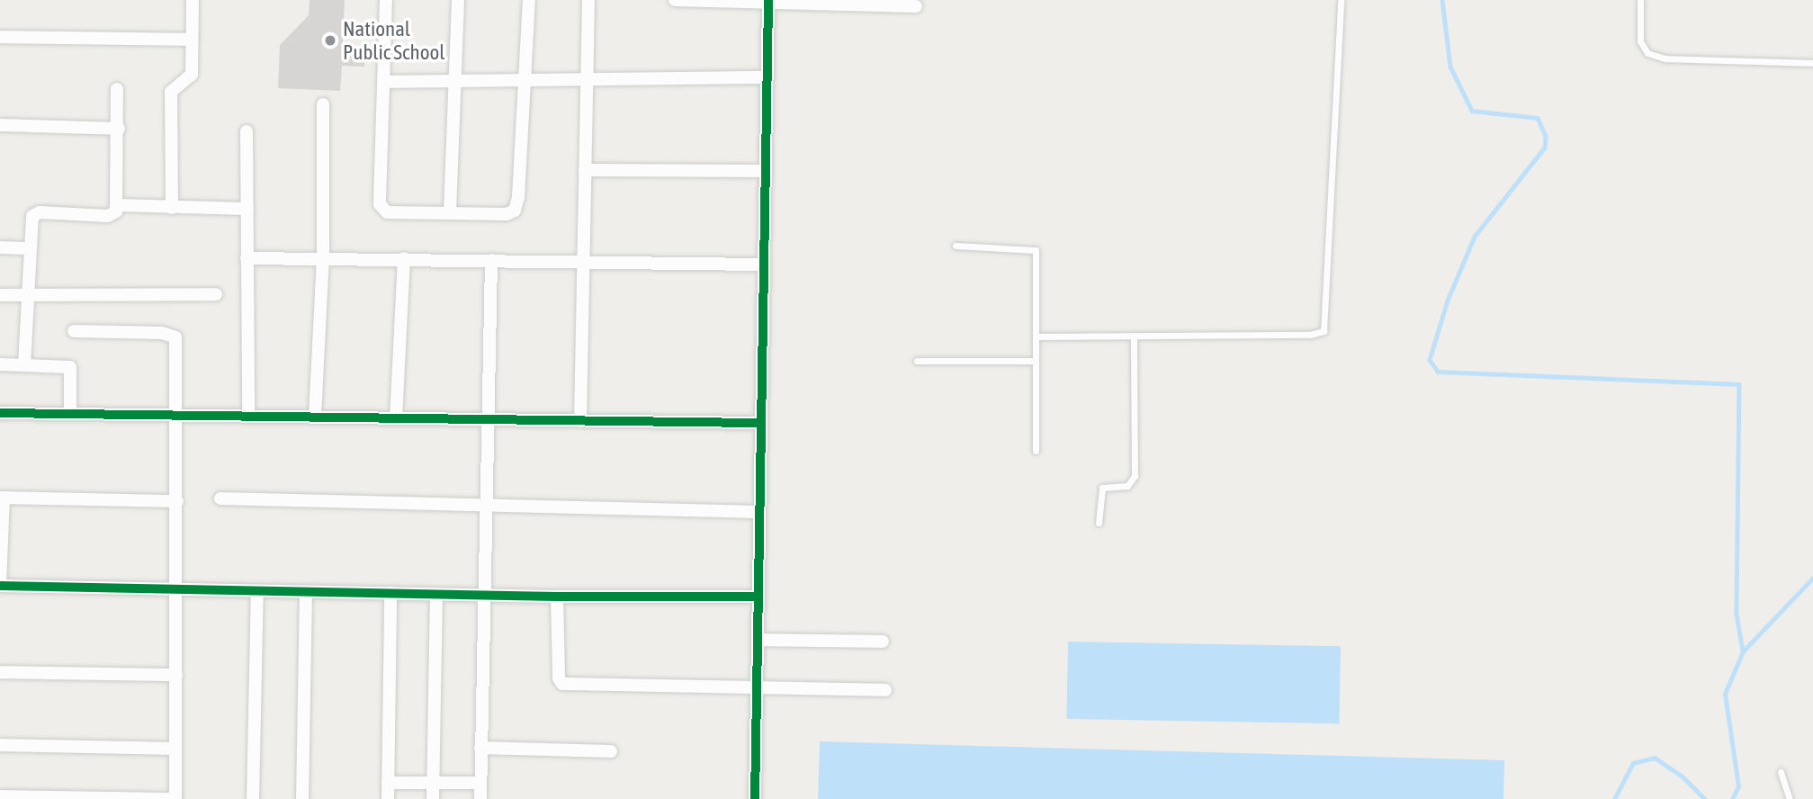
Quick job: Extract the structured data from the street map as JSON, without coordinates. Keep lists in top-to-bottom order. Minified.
{"places":["National Public School"]}
